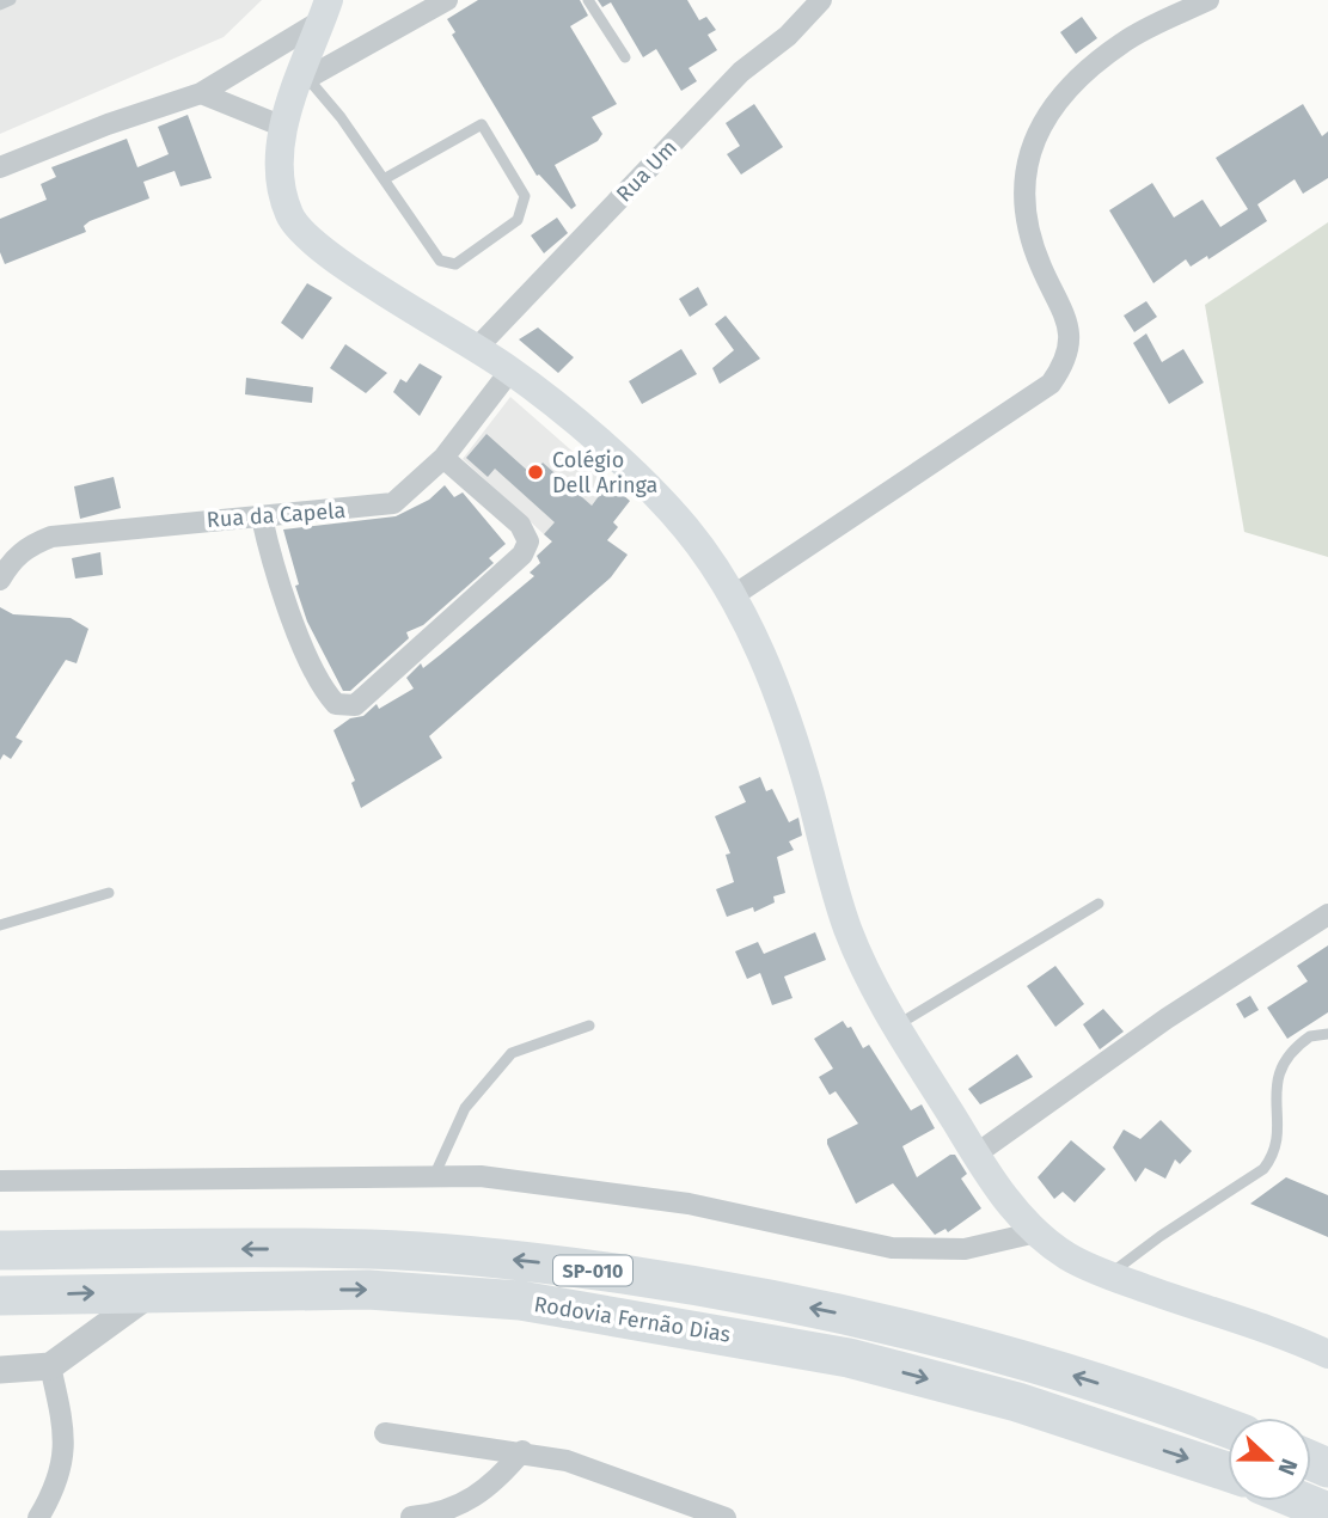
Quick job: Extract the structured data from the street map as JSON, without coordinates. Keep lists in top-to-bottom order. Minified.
{"streets":{"highway":["SP-010","Rodovia Fernão Dias"],"street":["Rua Um","Rua da Capela"]},"places":["Colégio Dell Aringa"],"north":"right"}
